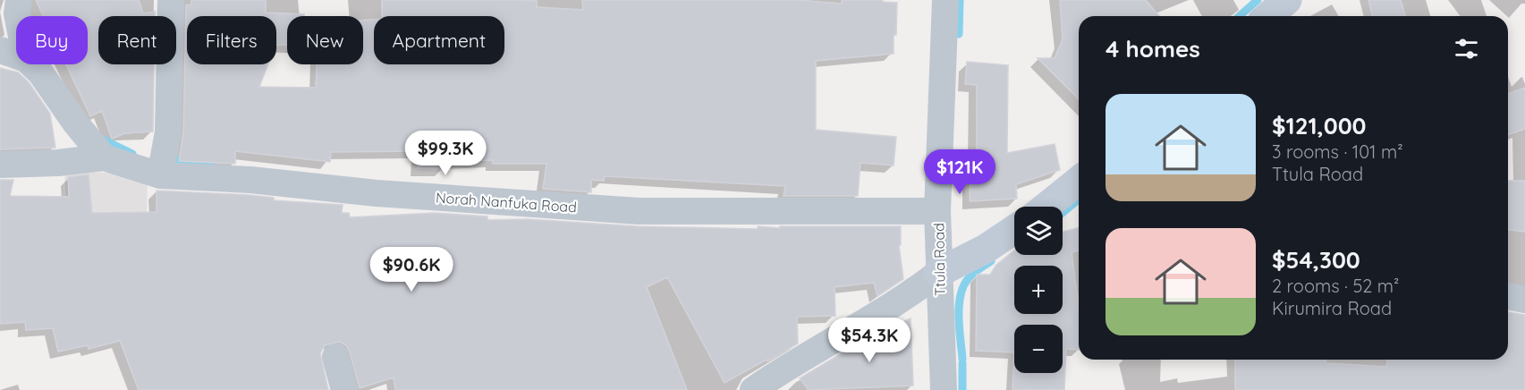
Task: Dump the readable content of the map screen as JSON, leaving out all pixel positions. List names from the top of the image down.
{
  "streets": {
    "street": ["Norah Nanfuka Road", "Ttula Road"]
  },
  "crossings": [
    ["Norah Nanfuka Road", "Ttula Road"]
  ],
  "page": {
    "chip": [
      "Buy",
      "Rent",
      "Filters",
      "New",
      "Apartment"
    ],
    "heading": "4 homes",
    "list": [
      {
        "name": "$121,000",
        "note": "3 rooms · 101 m² · Ttula Road"
      },
      {
        "name": "$54,300",
        "note": "2 rooms · 52 m² · Kirumira Road"
      }
    ],
    "price": [
      "$99.3K",
      "$121K",
      "$90.6K",
      "$54.3K"
    ],
    "map_buttons": ["+", "−"]
  }
}
